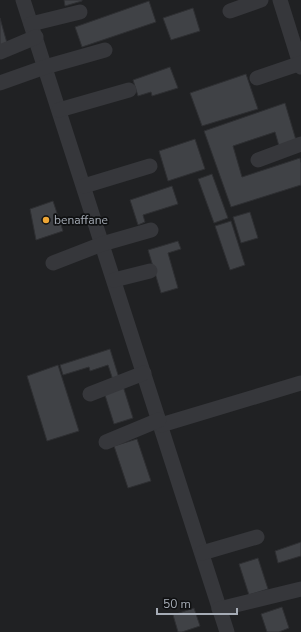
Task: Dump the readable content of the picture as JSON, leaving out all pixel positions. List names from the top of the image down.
{
  "places": ["benaffane"],
  "scale_bar": "50 m"
}
